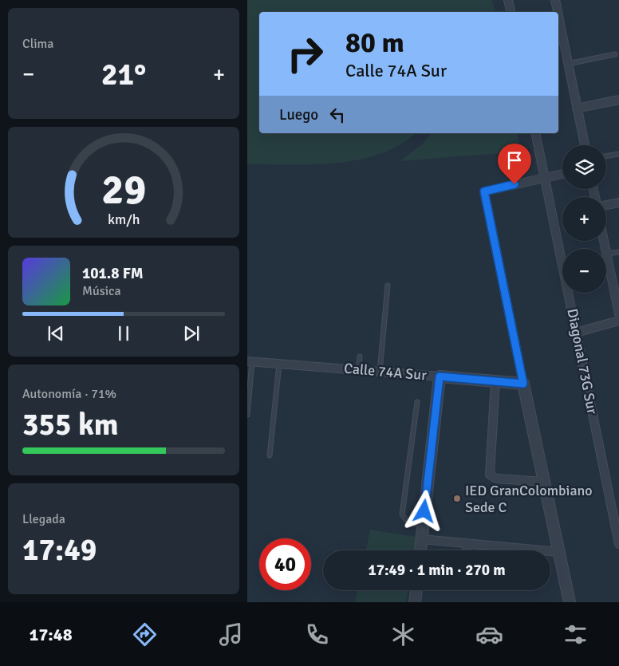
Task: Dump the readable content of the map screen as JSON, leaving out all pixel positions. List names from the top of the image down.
{
  "streets": {
    "street": ["Diagonal 73G Sur", "Calle 74A Sur"]
  },
  "places": ["IED GranColombiano Sede C"],
  "page": {
    "tile": [
      "Clima",
      ["Autonomía · 71%", "355 km"],
      ["Llegada", "17:49"]
    ],
    "turn": ["80 m", "Calle 74A Sur"],
    "heat": ["−", "21°", "+"],
    "then": "Luego",
    "map_buttons": ["+", "−"],
    "song": ["101.8 FM", "Música"],
    "limit": "40",
    "trip": "17:49 · 1 min · 270 m",
    "tabs": "17:48",
    "gauge": ["29", "km/h"]
  }
}
